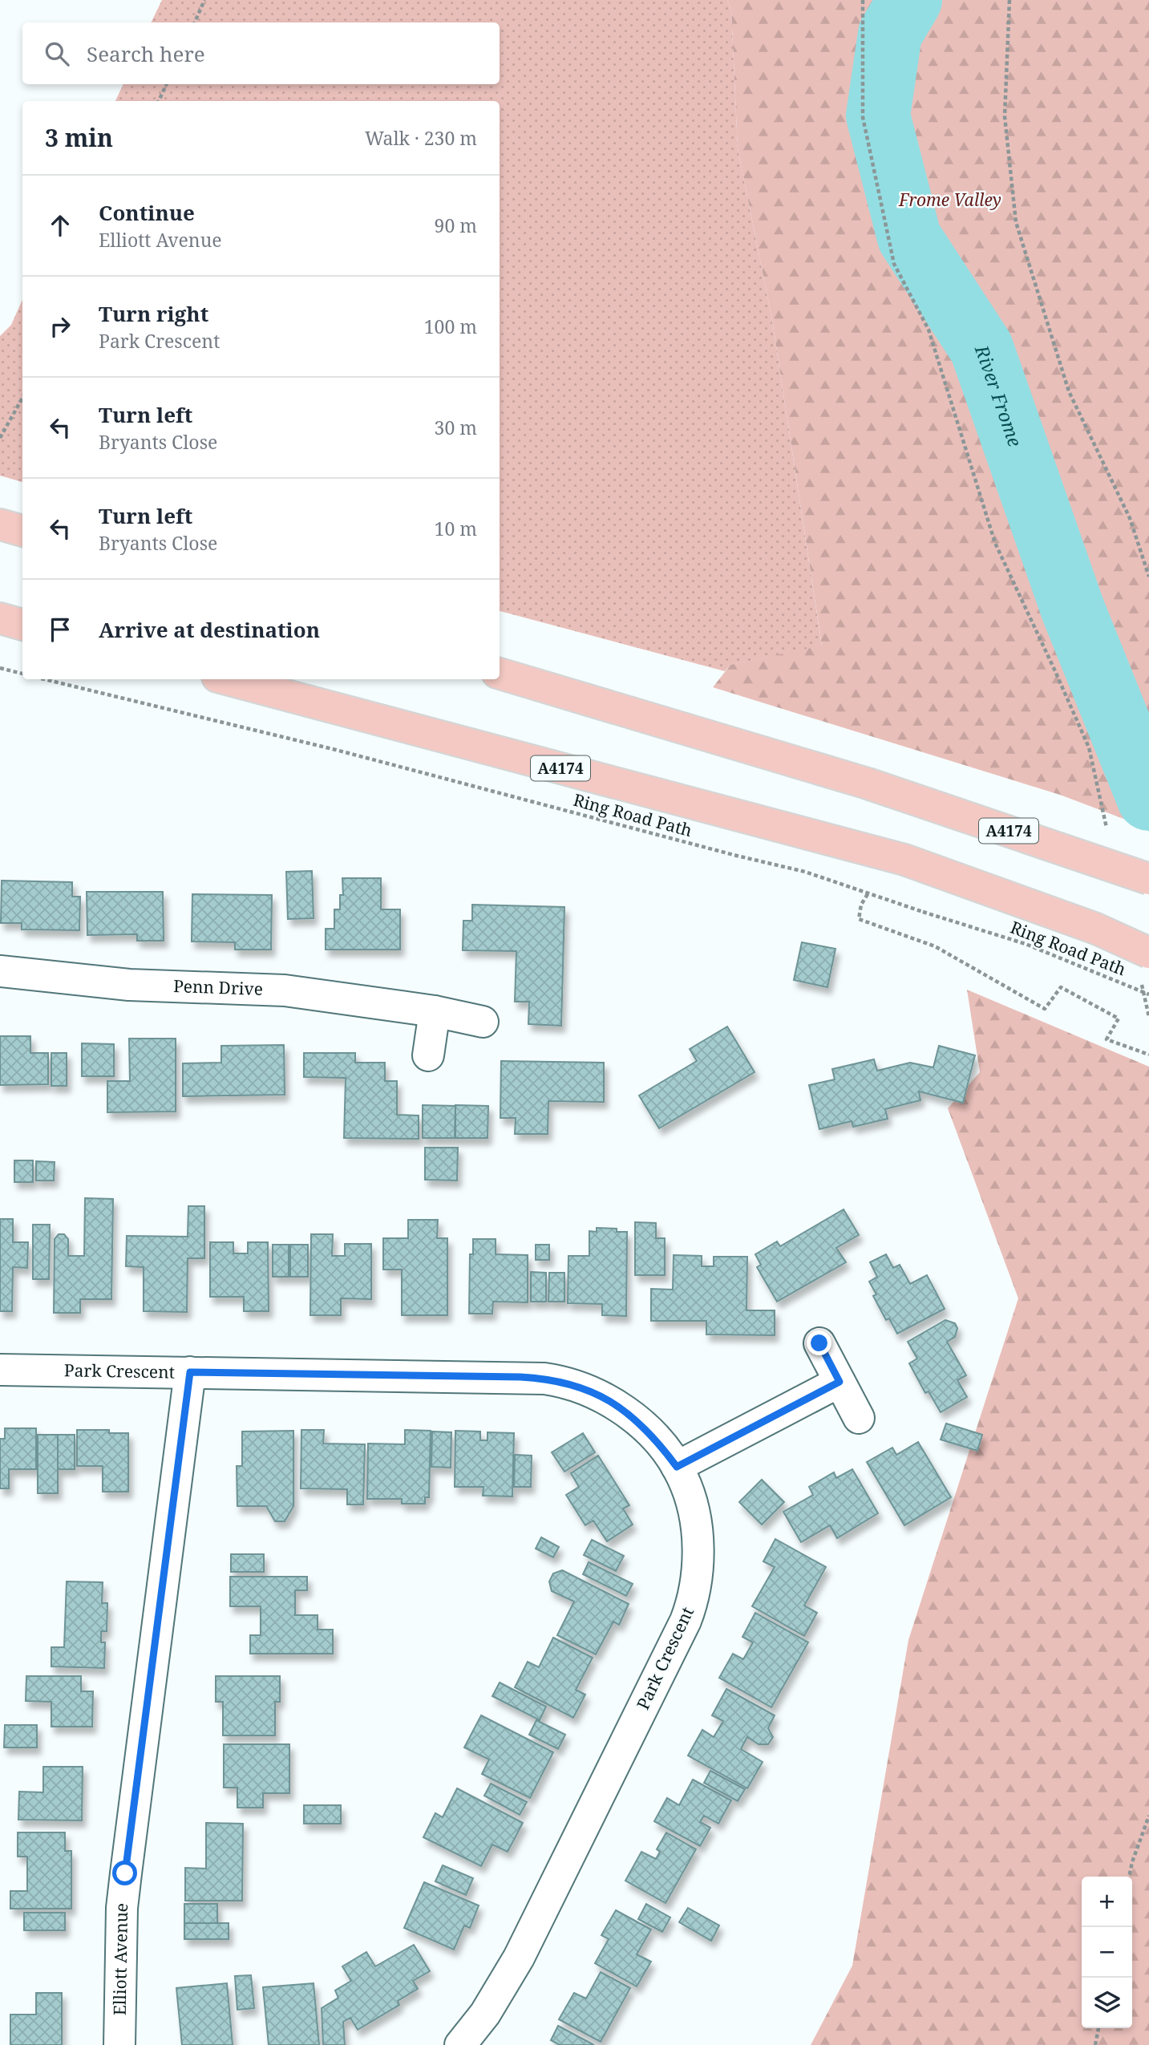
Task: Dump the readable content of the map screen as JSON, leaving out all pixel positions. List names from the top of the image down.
{
  "streets": {
    "highway": ["A4174"],
    "street": ["Penn Drive", "Park Crescent", "Elliott Avenue"],
    "path": ["Ring Road Path"]
  },
  "crossings": [
    ["Park Crescent", "Elliott Avenue"]
  ],
  "water": ["River Frome"],
  "parks": ["Frome Valley"],
  "page": {
    "search": "Search here",
    "heading": ["3 min", "Walk · 230 m"],
    "list": [
      ["Continue", "Elliott Avenue", "90 m"],
      ["Turn right", "Park Crescent", "100 m"],
      ["Turn left", "Bryants Close", "30 m"],
      ["Turn left", "Bryants Close", "10 m"],
      "Arrive at destination"
    ],
    "map_buttons": ["+", "−"]
  }
}
